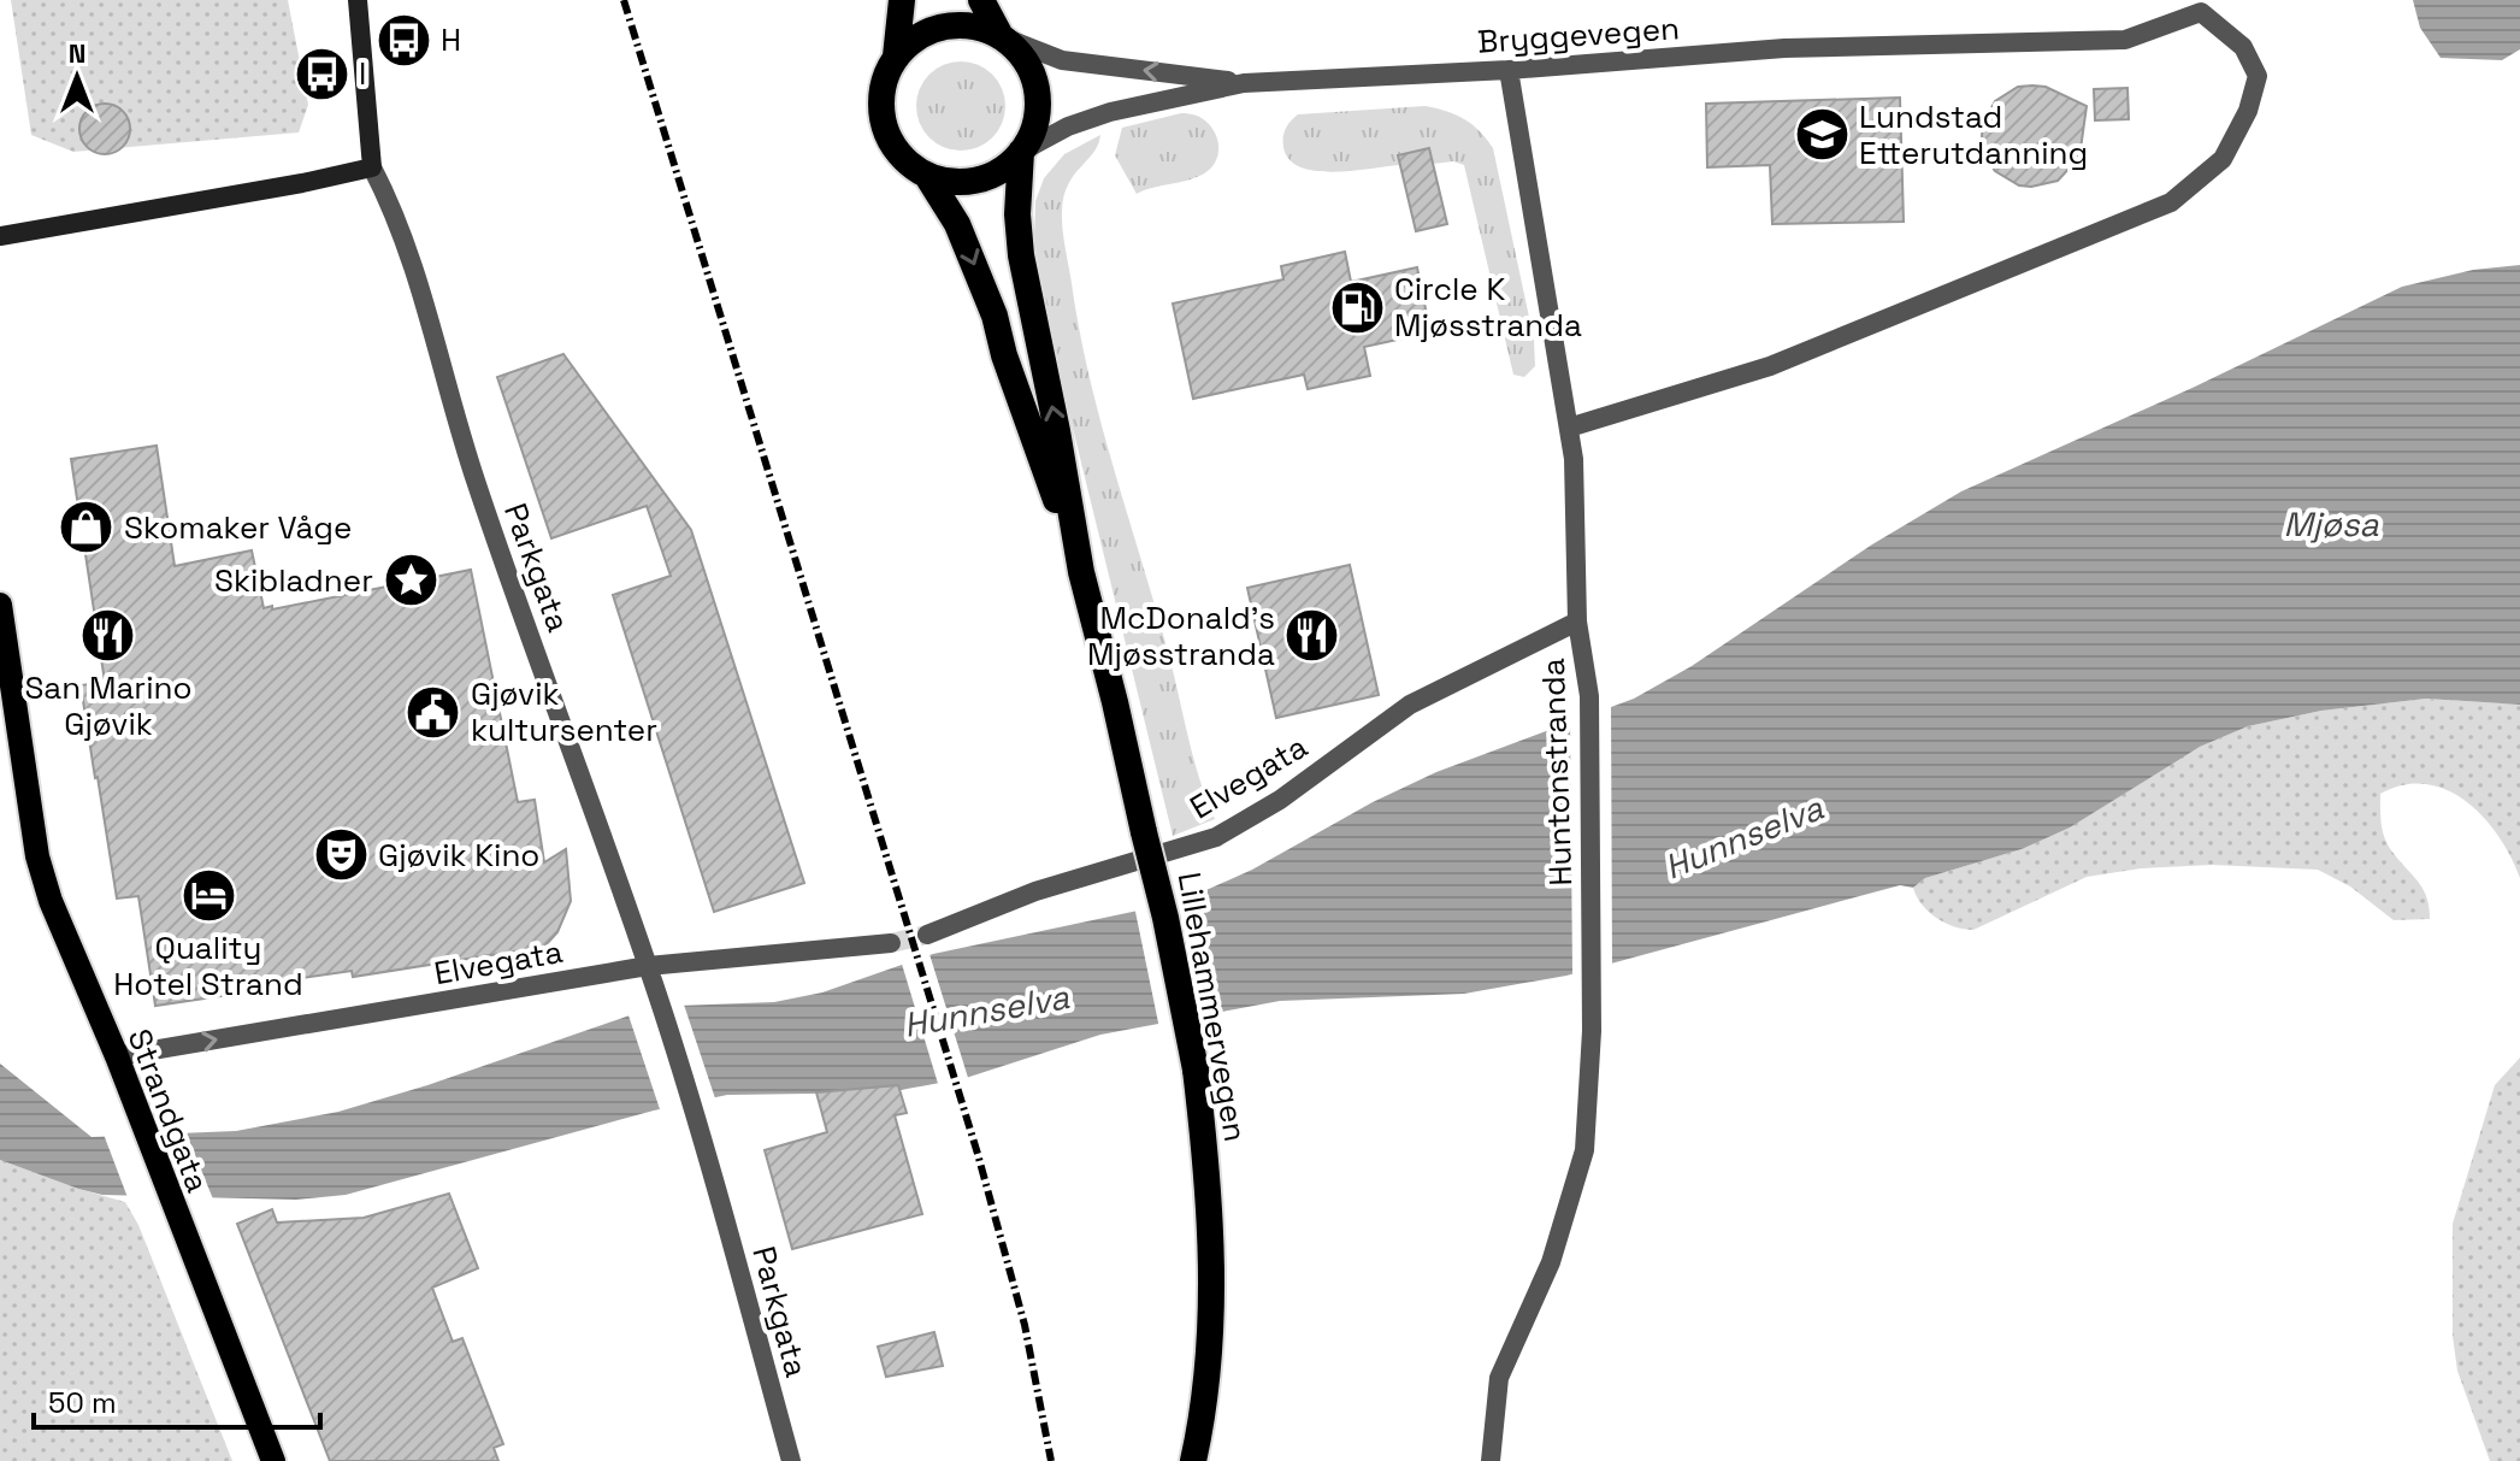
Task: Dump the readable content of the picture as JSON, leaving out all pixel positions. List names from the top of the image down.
{
  "streets": {
    "highway": ["Lillehammervegen"],
    "main road": ["Strandgata"],
    "street": [
      "Bryggevegen",
      "Parkgata",
      "Huntonstranda",
      "Elvegata"
    ]
  },
  "crossings": [
    ["Bryggevegen", "Huntonstranda"],
    ["Bryggevegen", "Lillehammervegen"],
    ["Parkgata", "Elvegata"],
    ["Huntonstranda", "Elvegata"],
    ["Elvegata", "Strandgata"]
  ],
  "one_way": ["Elvegata"],
  "water": ["Mjøsa", "Hunnselva"],
  "places": {
    "bus stop": ["H", "I"],
    "school or university": ["Lundstad Etterutdanning"],
    "fuel station": ["Circle K Mjøsstranda"],
    "shop": ["Skomaker Våge"],
    "place": ["Skibladner"],
    "restaurant": ["San Marino Gjøvik", "McDonald's Mjøsstranda"],
    "public building": ["Gjøvik kultursenter"],
    "theatre": ["Gjøvik Kino"],
    "hotel": ["Quality Hotel Strand"]
  },
  "scale_bar": "50 m",
  "north": "top"
}
